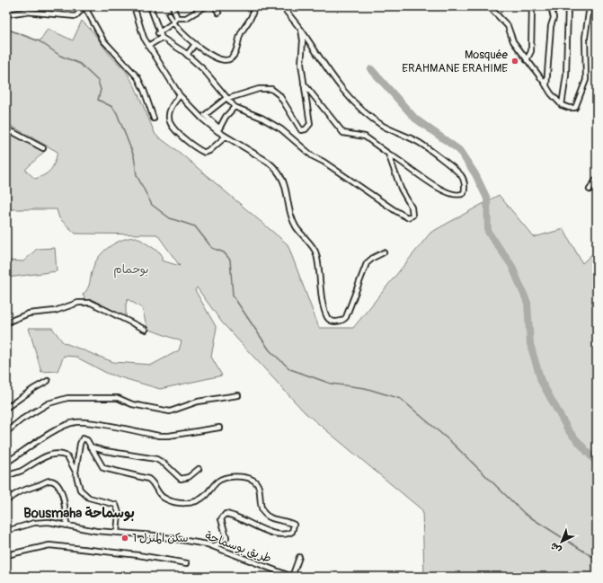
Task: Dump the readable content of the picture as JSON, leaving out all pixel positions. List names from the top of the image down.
{
  "streets": {
    "street": ["طريق بوسماحة"]
  },
  "districts": ["Bousmaha بوسماحة"],
  "parks": ["بوحمام"],
  "places": ["Mosquée ERAHMANE ERAHIME", "سكن المنزل 1"],
  "north": "bottom left"
}
